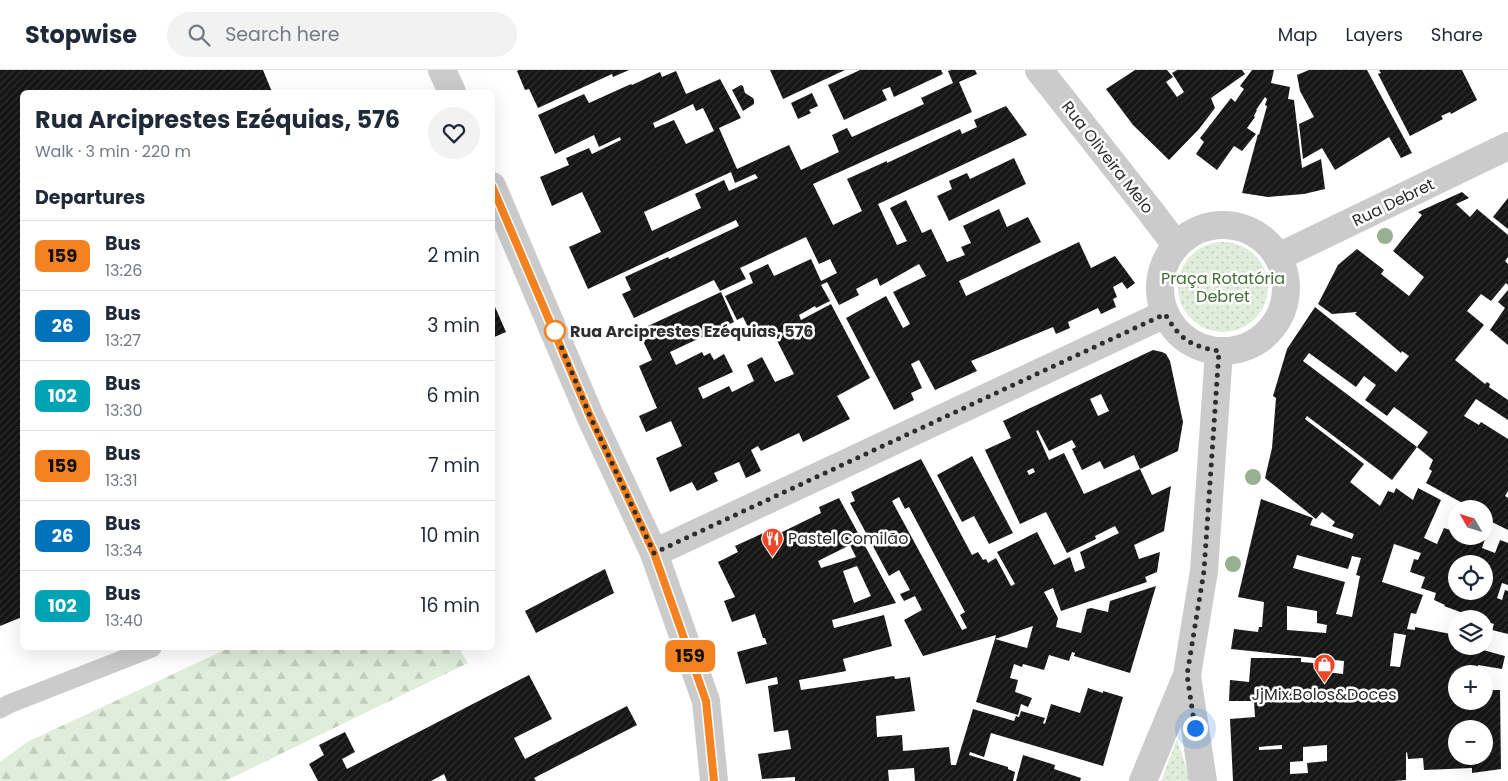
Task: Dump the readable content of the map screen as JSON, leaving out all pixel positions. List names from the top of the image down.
{
  "streets": {
    "street": ["Rua Oliveira Melo", "Rua Debret"]
  },
  "crossings": [
    ["Rua Oliveira Melo", "Rua Debret"]
  ],
  "parks": ["Praça Rotatória Debret"],
  "places": {
    "other": ["Rua Arciprestes Ezéquias, 576"],
    "restaurant": ["Pastel Comilão"],
    "shop": ["JjMix.Bolos&Doces"]
  },
  "lines": ["bus line 159"],
  "north": "top left",
  "page": {
    "header": "Stopwise",
    "search": "Search here",
    "nav": ["Map", "Layers", "Share"],
    "on_map": "159",
    "heading": [
      ["Rua Arciprestes Ezéquias, 576", "Walk · 3 min · 220 m"],
      "Departures"
    ],
    "list": [
      {
        "mark": "159",
        "name": "Bus",
        "note": "13:26",
        "value": "2 min"
      },
      {
        "mark": "26",
        "name": "Bus",
        "note": "13:27",
        "value": "3 min"
      },
      {
        "mark": "102",
        "name": "Bus",
        "note": "13:30",
        "value": "6 min"
      },
      {
        "mark": "159",
        "name": "Bus",
        "note": "13:31",
        "value": "7 min"
      },
      {
        "mark": "26",
        "name": "Bus",
        "note": "13:34",
        "value": "10 min"
      },
      {
        "mark": "102",
        "name": "Bus",
        "note": "13:40",
        "value": "16 min"
      }
    ],
    "map_buttons": ["+", "−"]
  }
}
